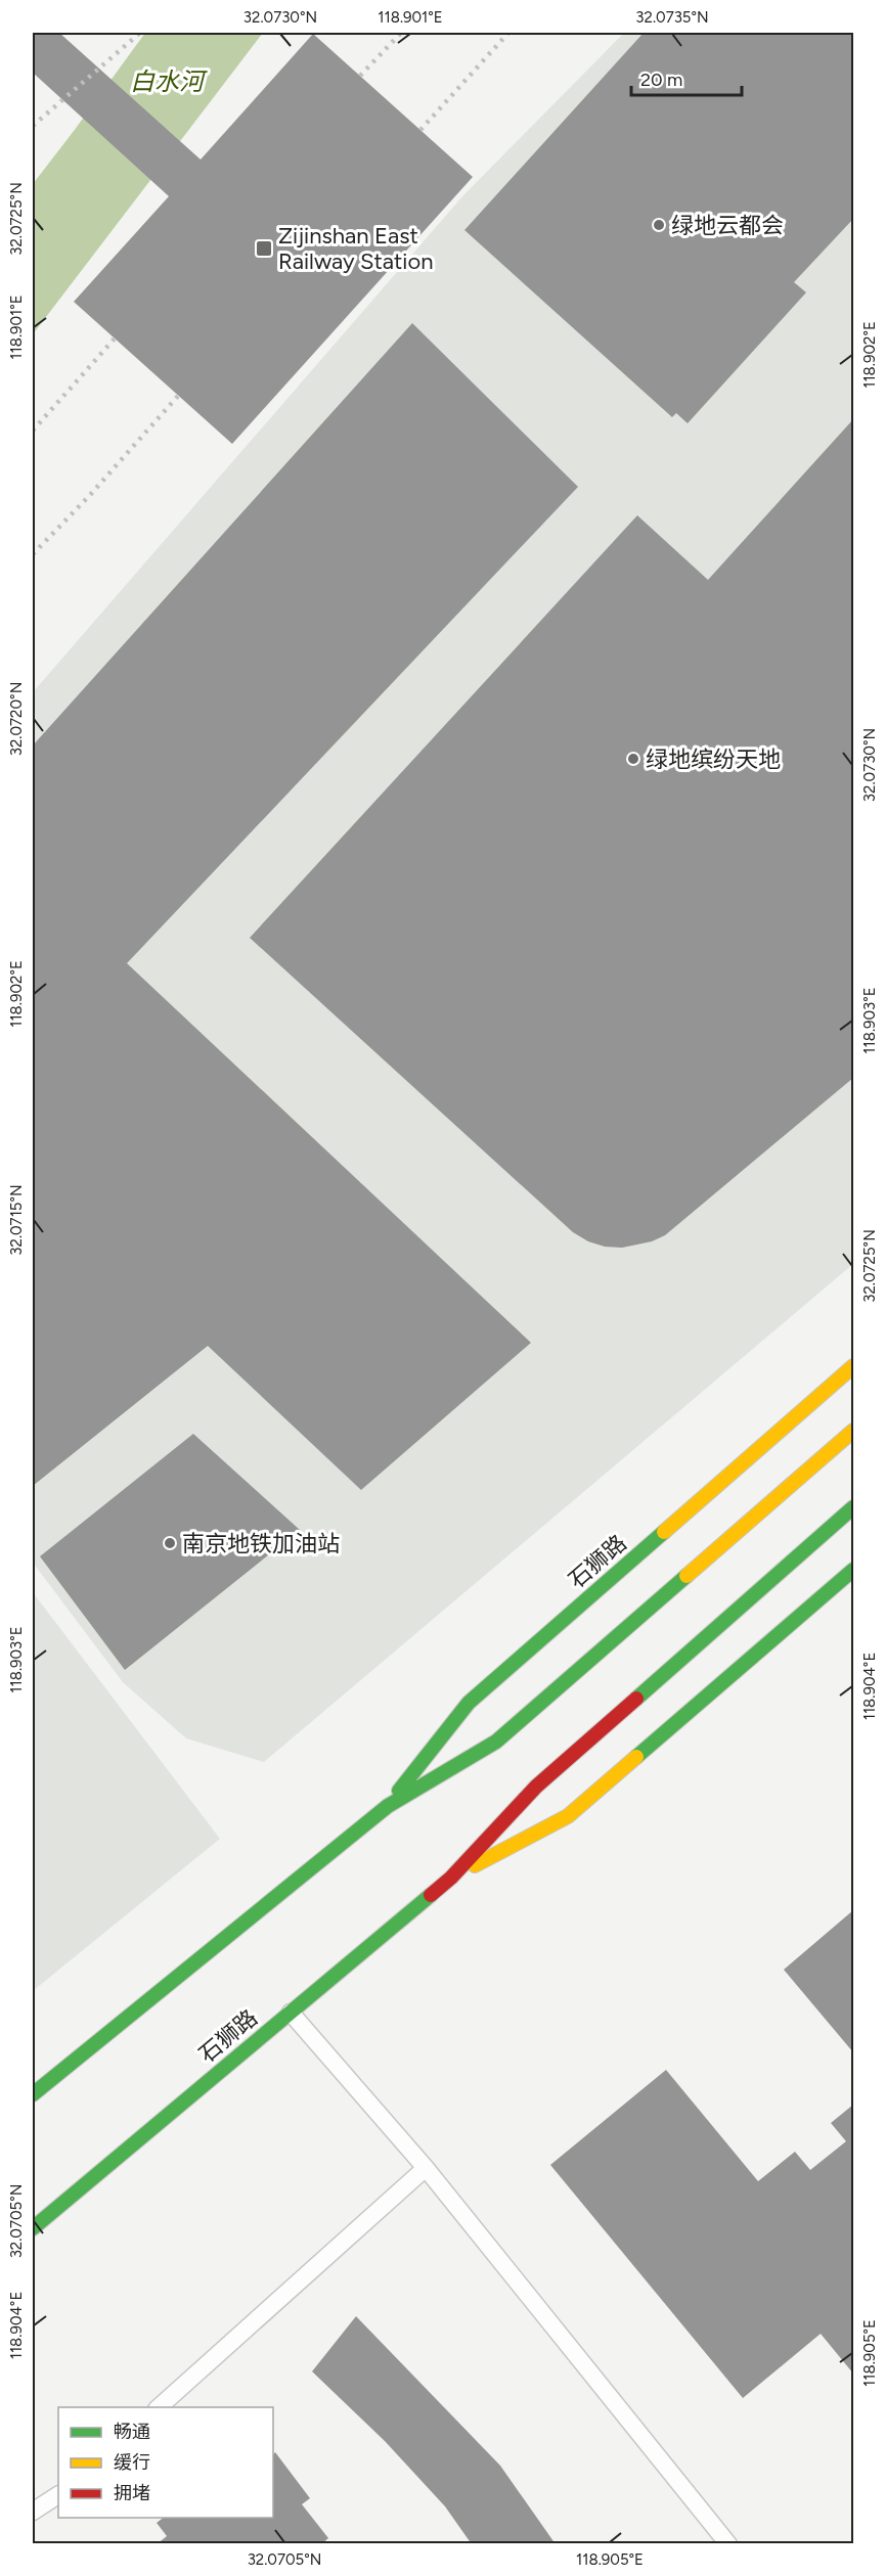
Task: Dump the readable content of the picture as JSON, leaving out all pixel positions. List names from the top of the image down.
{
  "streets": {
    "main road": ["石狮路"]
  },
  "water": ["白水河"],
  "places": {
    "other": ["绿地云都会", "绿地缤纷天地", "南京地铁加油站"],
    "transit": ["Zijinshan East Railway Station"]
  },
  "legend": ["畅通", "缓行", "拥堵"],
  "scale_bar": "20 m",
  "coordinates": [
    "32.0730°N",
    "118.901°E",
    "32.0735°N",
    "32.0725°N",
    "118.902°E",
    "32.0720°N",
    "118.903°E",
    "32.0715°N",
    "118.904°E",
    "32.0705°N",
    "118.905°E"
  ]
}
